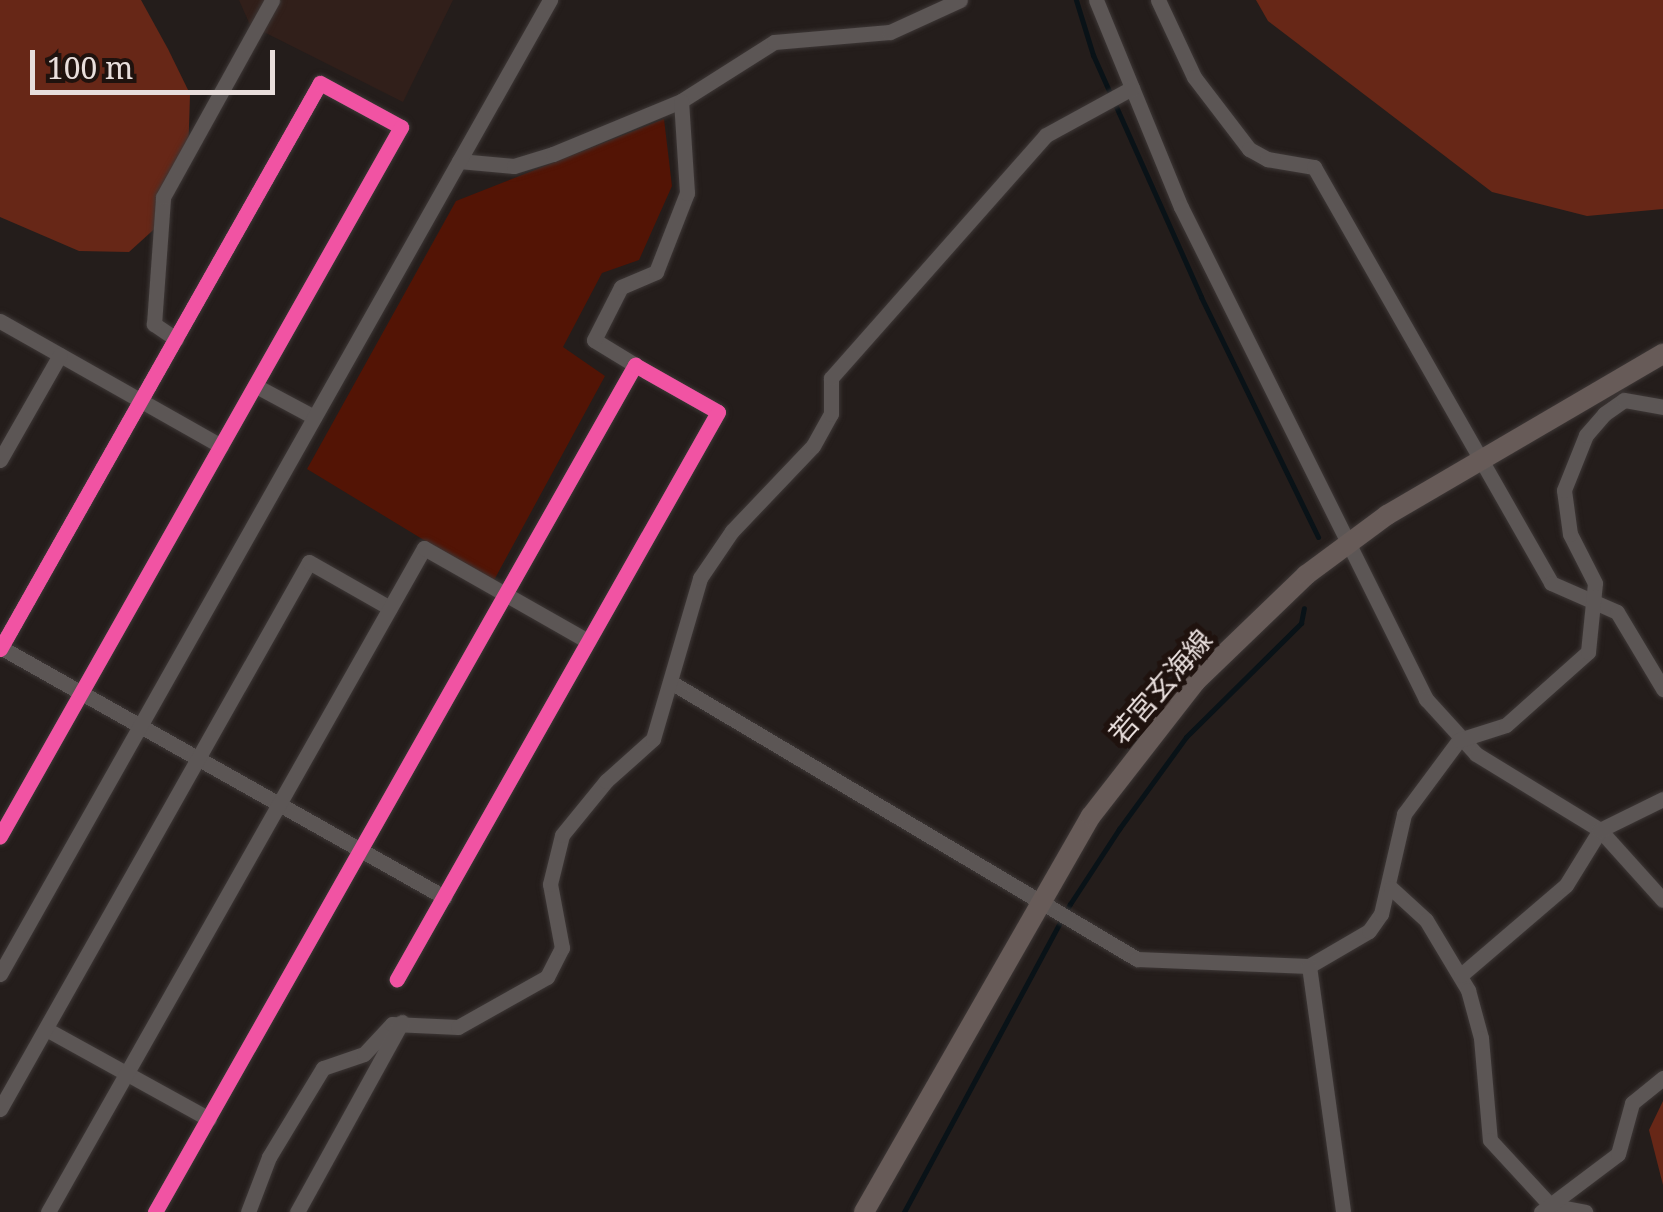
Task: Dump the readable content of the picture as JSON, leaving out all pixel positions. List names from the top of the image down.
{
  "streets": {
    "main road": ["若宮玄海線"]
  },
  "scale_bar": "100 m"
}
